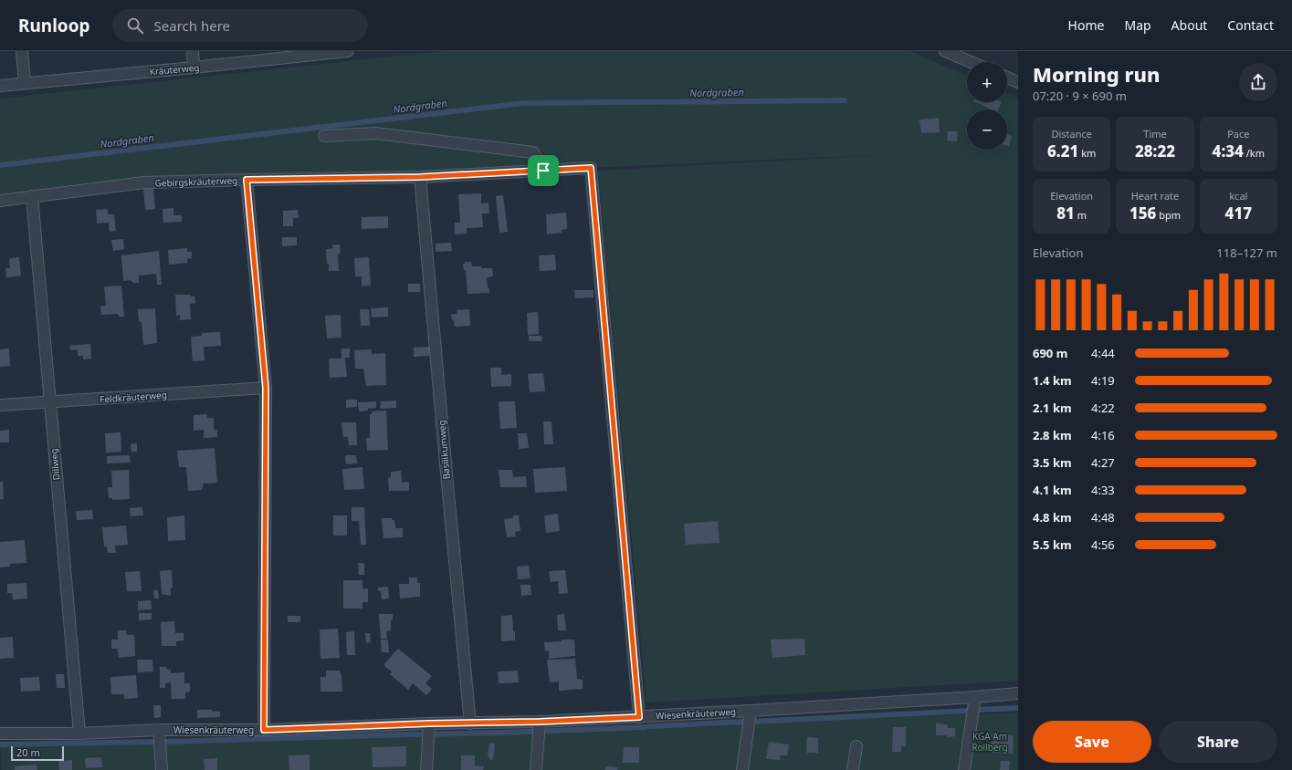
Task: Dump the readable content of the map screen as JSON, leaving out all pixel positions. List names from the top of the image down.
{
  "streets": {
    "lane": [
      "Kräuterweg",
      "Gebirgskräuterweg",
      "Feldkräuterweg",
      "Basilikumweg",
      "Dillweg",
      "Wiesenkräuterweg"
    ]
  },
  "crossings": [
    ["Gebirgskräuterweg", "Basilikumweg"],
    ["Gebirgskräuterweg", "Dillweg"],
    ["Gebirgskräuterweg", "Wiesenkräuterweg"],
    ["Feldkräuterweg", "Dillweg"],
    ["Basilikumweg", "Wiesenkräuterweg"],
    ["Dillweg", "Wiesenkräuterweg"]
  ],
  "water": ["Nordgraben"],
  "parks": ["KGA Am Rollberg"],
  "scale_bar": "20 m",
  "page": {
    "header": "Runloop",
    "search": "Search here",
    "nav": [
      "Home",
      "Map",
      "About",
      "Contact"
    ],
    "heading": ["Morning run", "07:20 · 9 × 690 m"],
    "map_buttons": ["+", "−"],
    "stats": [
      ["Distance", "6.21 km"],
      ["Time", "28:22"],
      ["Pace", "4:34 /km"],
      ["Elevation", "81 m"],
      ["Heart rate", "156 bpm"],
      ["kcal", "417"]
    ],
    "chart": ["Elevation", "118–127 m"],
    "list": [
      {
        "name": "690 m",
        "note": "4:44"
      },
      {
        "name": "1.4 km",
        "note": "4:19"
      },
      {
        "name": "2.1 km",
        "note": "4:22"
      },
      {
        "name": "2.8 km",
        "note": "4:16"
      },
      {
        "name": "3.5 km",
        "note": "4:27"
      },
      {
        "name": "4.1 km",
        "note": "4:33"
      },
      {
        "name": "4.8 km",
        "note": "4:48"
      },
      {
        "name": "5.5 km",
        "note": "4:56"
      }
    ],
    "buttons": ["Save", "Share"],
    "scale": "20 m"
  }
}
